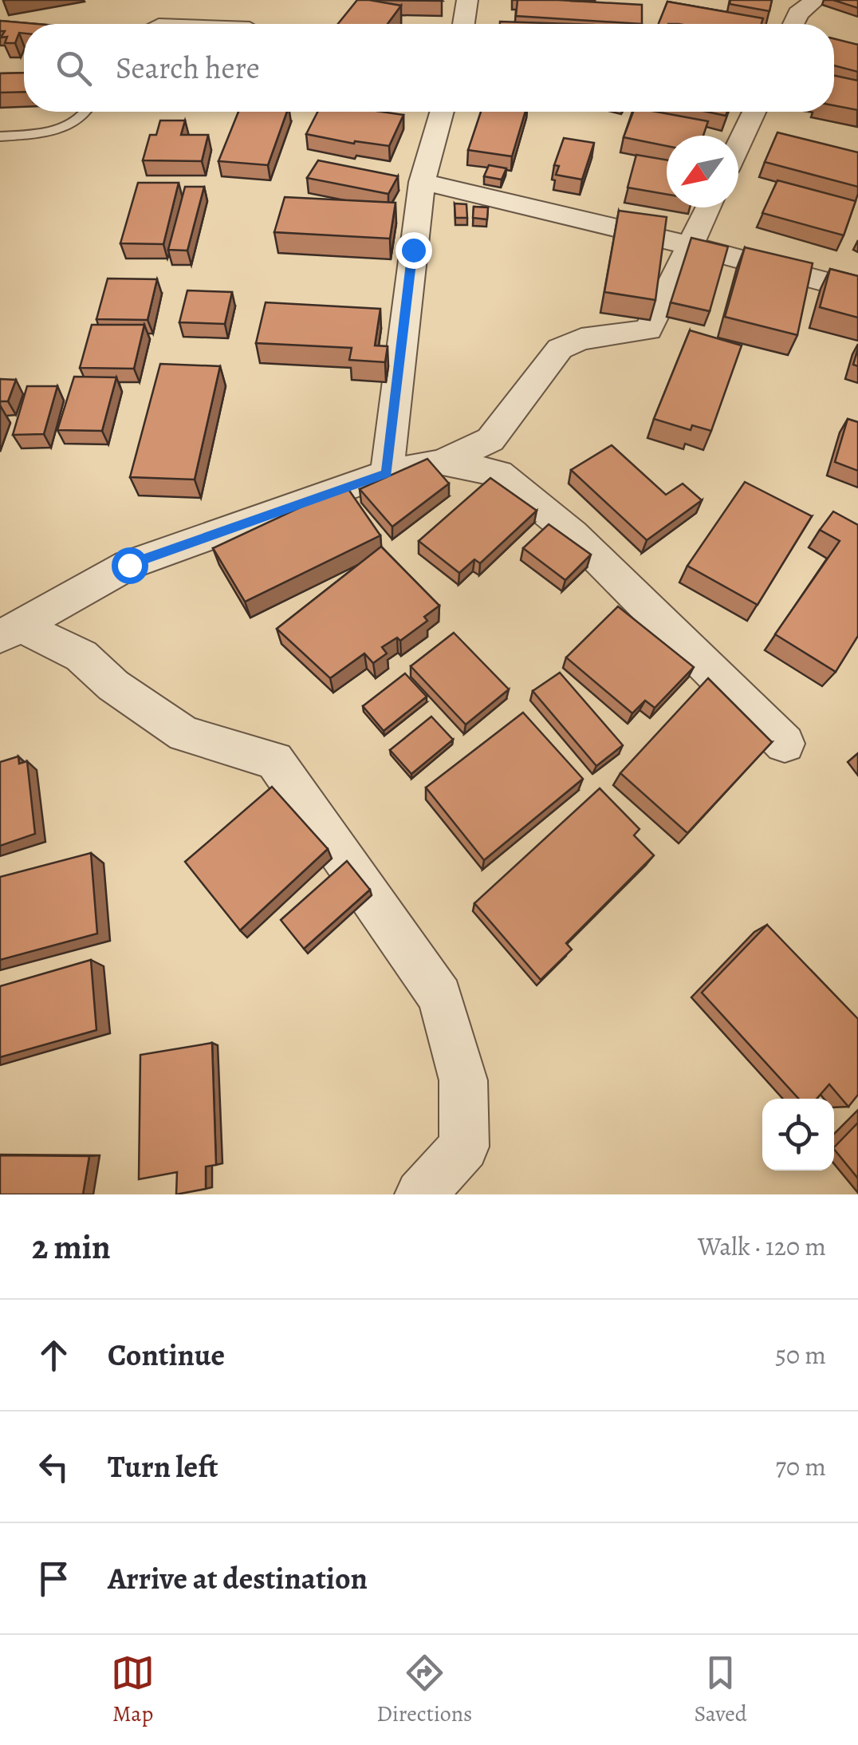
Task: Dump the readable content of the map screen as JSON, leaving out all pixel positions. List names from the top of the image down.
{
  "north": "bottom left",
  "page": {
    "search": "Search here",
    "heading": ["2 min", "Walk · 120 m"],
    "list": [
      ["Continue", "50 m"],
      ["Turn left", "70 m"],
      "Arrive at destination"
    ],
    "nav": ["Map", "Directions", "Saved"]
  }
}
